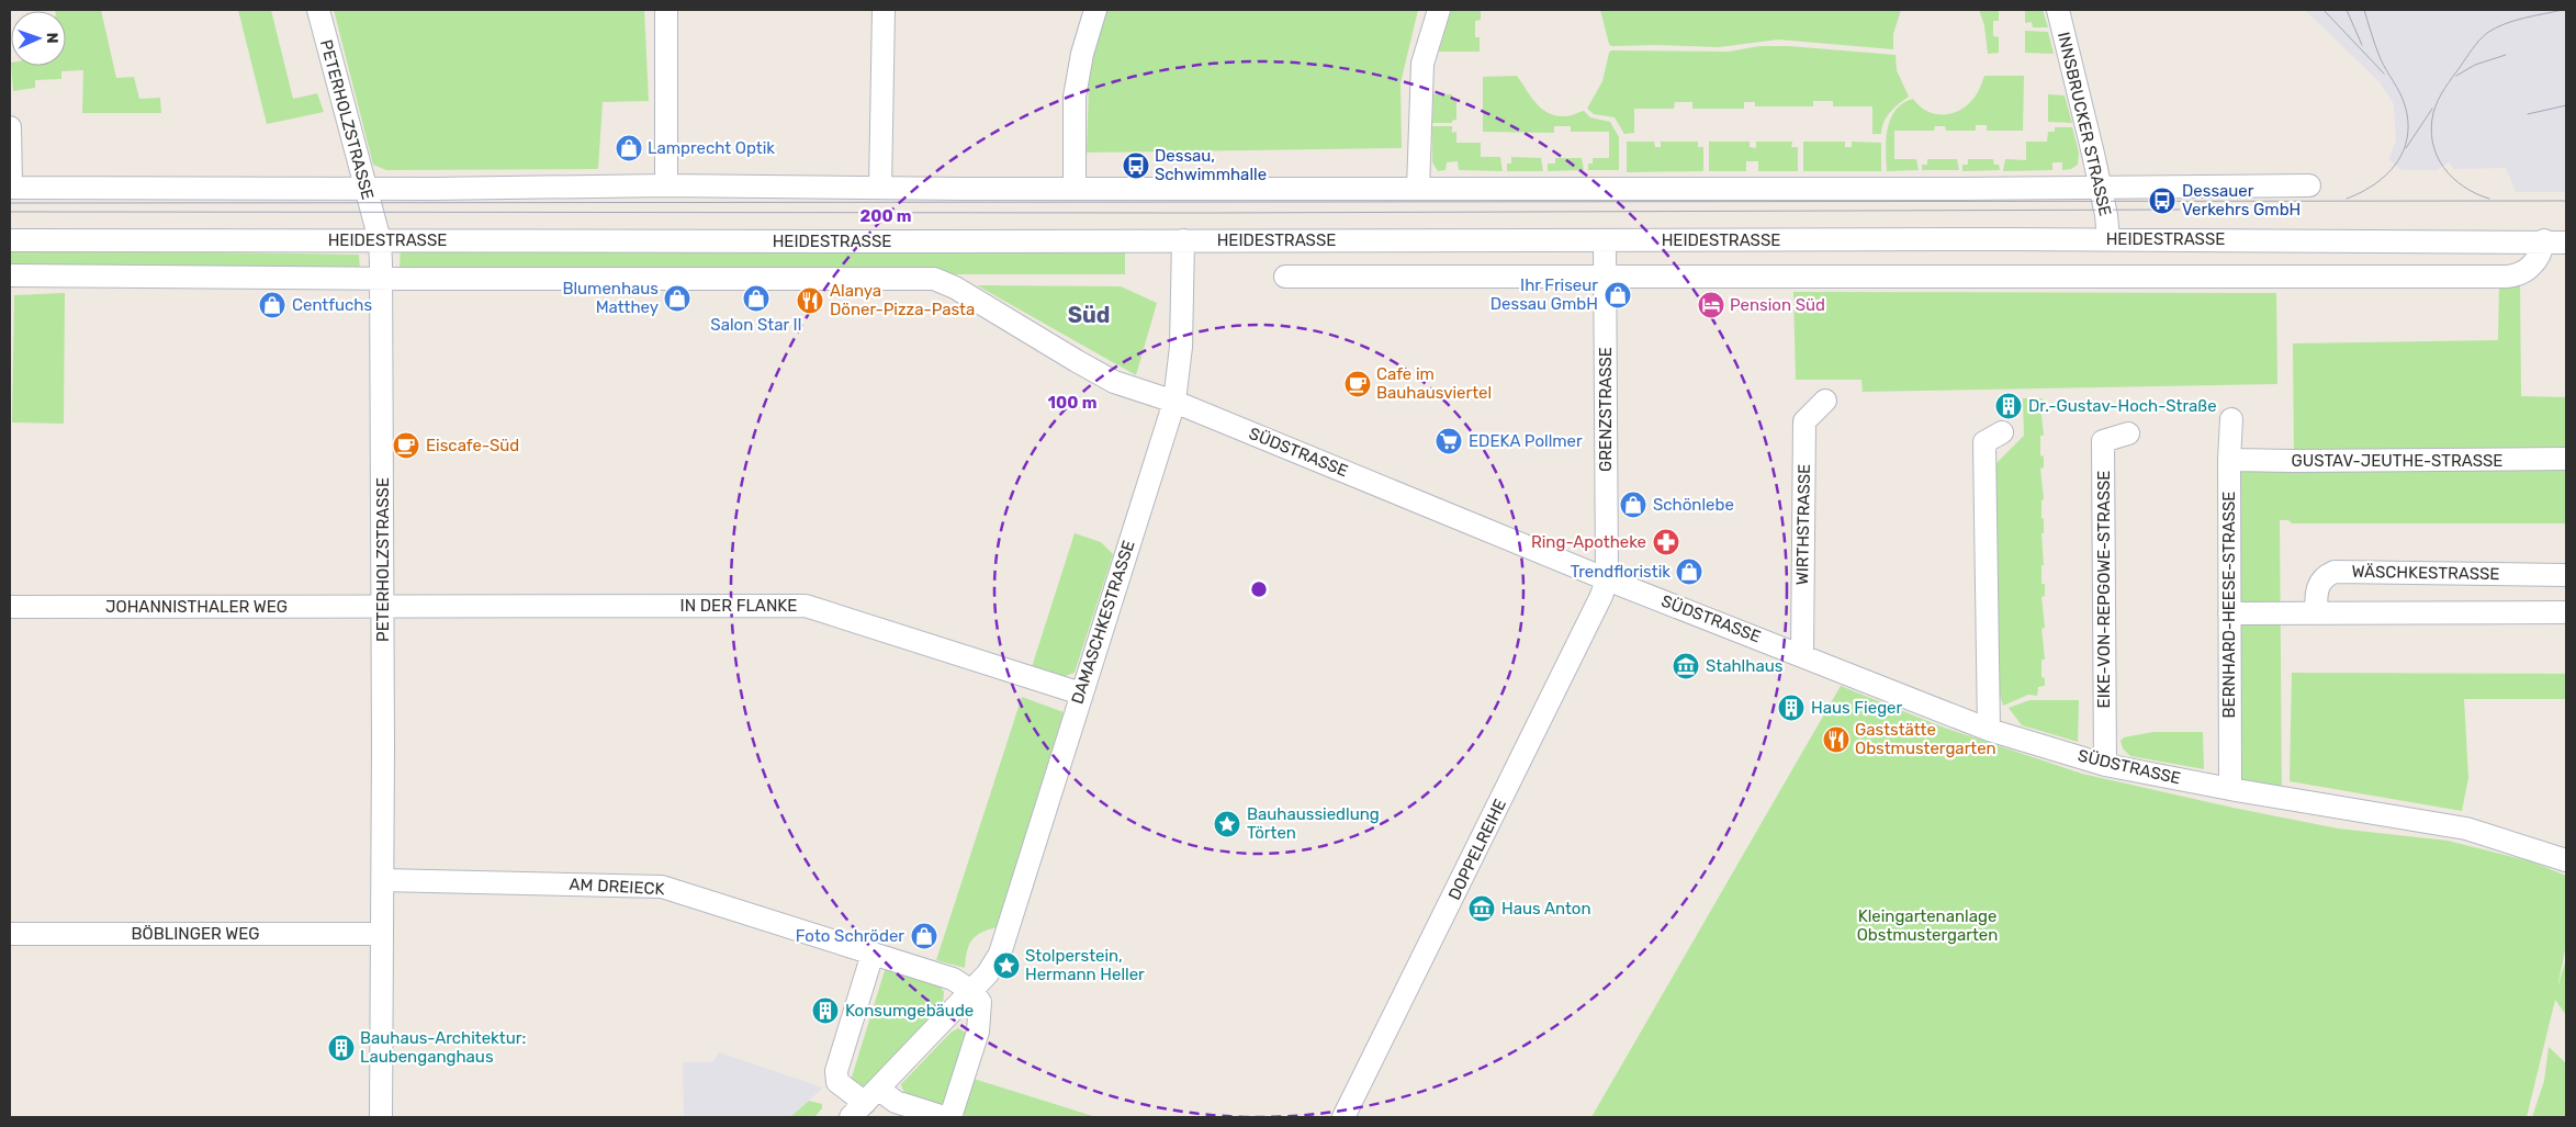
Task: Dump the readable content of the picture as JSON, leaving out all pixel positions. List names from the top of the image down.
{
  "streets": {
    "street": [
      "PETERHOLZSTRASSE",
      "INNSBRUCKER STRASSE",
      "HEIDESTRASSE",
      "GRENZSTRASSE",
      "SÜDSTRASSE",
      "GUSTAV-JEUTHE-STRASSE",
      "WIRTHSTRASSE",
      "WÄSCHKESTRASSE",
      "EIKE-VON-REPGOWE-STRASSE",
      "BERNHARD-HEESE-STRASSE",
      "IN DER FLANKE",
      "JOHANNISTHALER WEG",
      "DAMASCHKESTRASSE",
      "DOPPELREIHE",
      "AM DREIECK",
      "BÖBLINGER WEG"
    ]
  },
  "crossings": [
    ["PETERHOLZSTRASSE", "HEIDESTRASSE"],
    ["PETERHOLZSTRASSE", "SÜDSTRASSE"],
    ["PETERHOLZSTRASSE", "IN DER FLANKE"],
    ["PETERHOLZSTRASSE", "JOHANNISTHALER WEG"],
    ["PETERHOLZSTRASSE", "AM DREIECK"],
    ["PETERHOLZSTRASSE", "BÖBLINGER WEG"],
    ["INNSBRUCKER STRASSE", "HEIDESTRASSE"],
    ["HEIDESTRASSE", "GRENZSTRASSE"],
    ["HEIDESTRASSE", "DAMASCHKESTRASSE"],
    ["GRENZSTRASSE", "SÜDSTRASSE"],
    ["GRENZSTRASSE", "DOPPELREIHE"],
    ["SÜDSTRASSE", "WIRTHSTRASSE"],
    ["SÜDSTRASSE", "EIKE-VON-REPGOWE-STRASSE"],
    ["SÜDSTRASSE", "BERNHARD-HEESE-STRASSE"],
    ["SÜDSTRASSE", "DAMASCHKESTRASSE"],
    ["SÜDSTRASSE", "DOPPELREIHE"],
    ["GUSTAV-JEUTHE-STRASSE", "BERNHARD-HEESE-STRASSE"],
    ["IN DER FLANKE", "JOHANNISTHALER WEG"],
    ["IN DER FLANKE", "DAMASCHKESTRASSE"],
    ["DAMASCHKESTRASSE", "AM DREIECK"]
  ],
  "districts": ["Süd"],
  "parks": ["Kleingartenanlage Obstmustergarten"],
  "places": {
    "shop": [
      "Lamprecht Optik",
      "Ihr Friseur Dessau GmbH",
      "Blumenhaus Matthey",
      "Salon Star II",
      "Centfuchs",
      "Schönlebe",
      "Trendfloristik",
      "Foto Schröder"
    ],
    "bus stop": ["Dessau, Schwimmhalle", "Dessauer Verkehrs GmbH"],
    "restaurant": ["Alanya Döner-Pizza-Pasta", "Gaststätte Obstmustergarten"],
    "hotel": ["Pension Süd"],
    "cafe": ["Cafe im Bauhausviertel", "Eiscafe-Süd"],
    "building": [
      "Dr.-Gustav-Hoch-Straße",
      "Haus Fieger",
      "Konsumgebäude",
      "Bauhaus-Architektur: Laubenganghaus"
    ],
    "supermarket": ["EDEKA Pollmer"],
    "pharmacy": ["Ring-Apotheke"],
    "museum": ["Stahlhaus", "Haus Anton"],
    "place": ["Bauhaussiedlung Törten", "Stolperstein, Hermann Heller"]
  },
  "north": "right",
  "rings": ["200 m", "100 m"]
}
